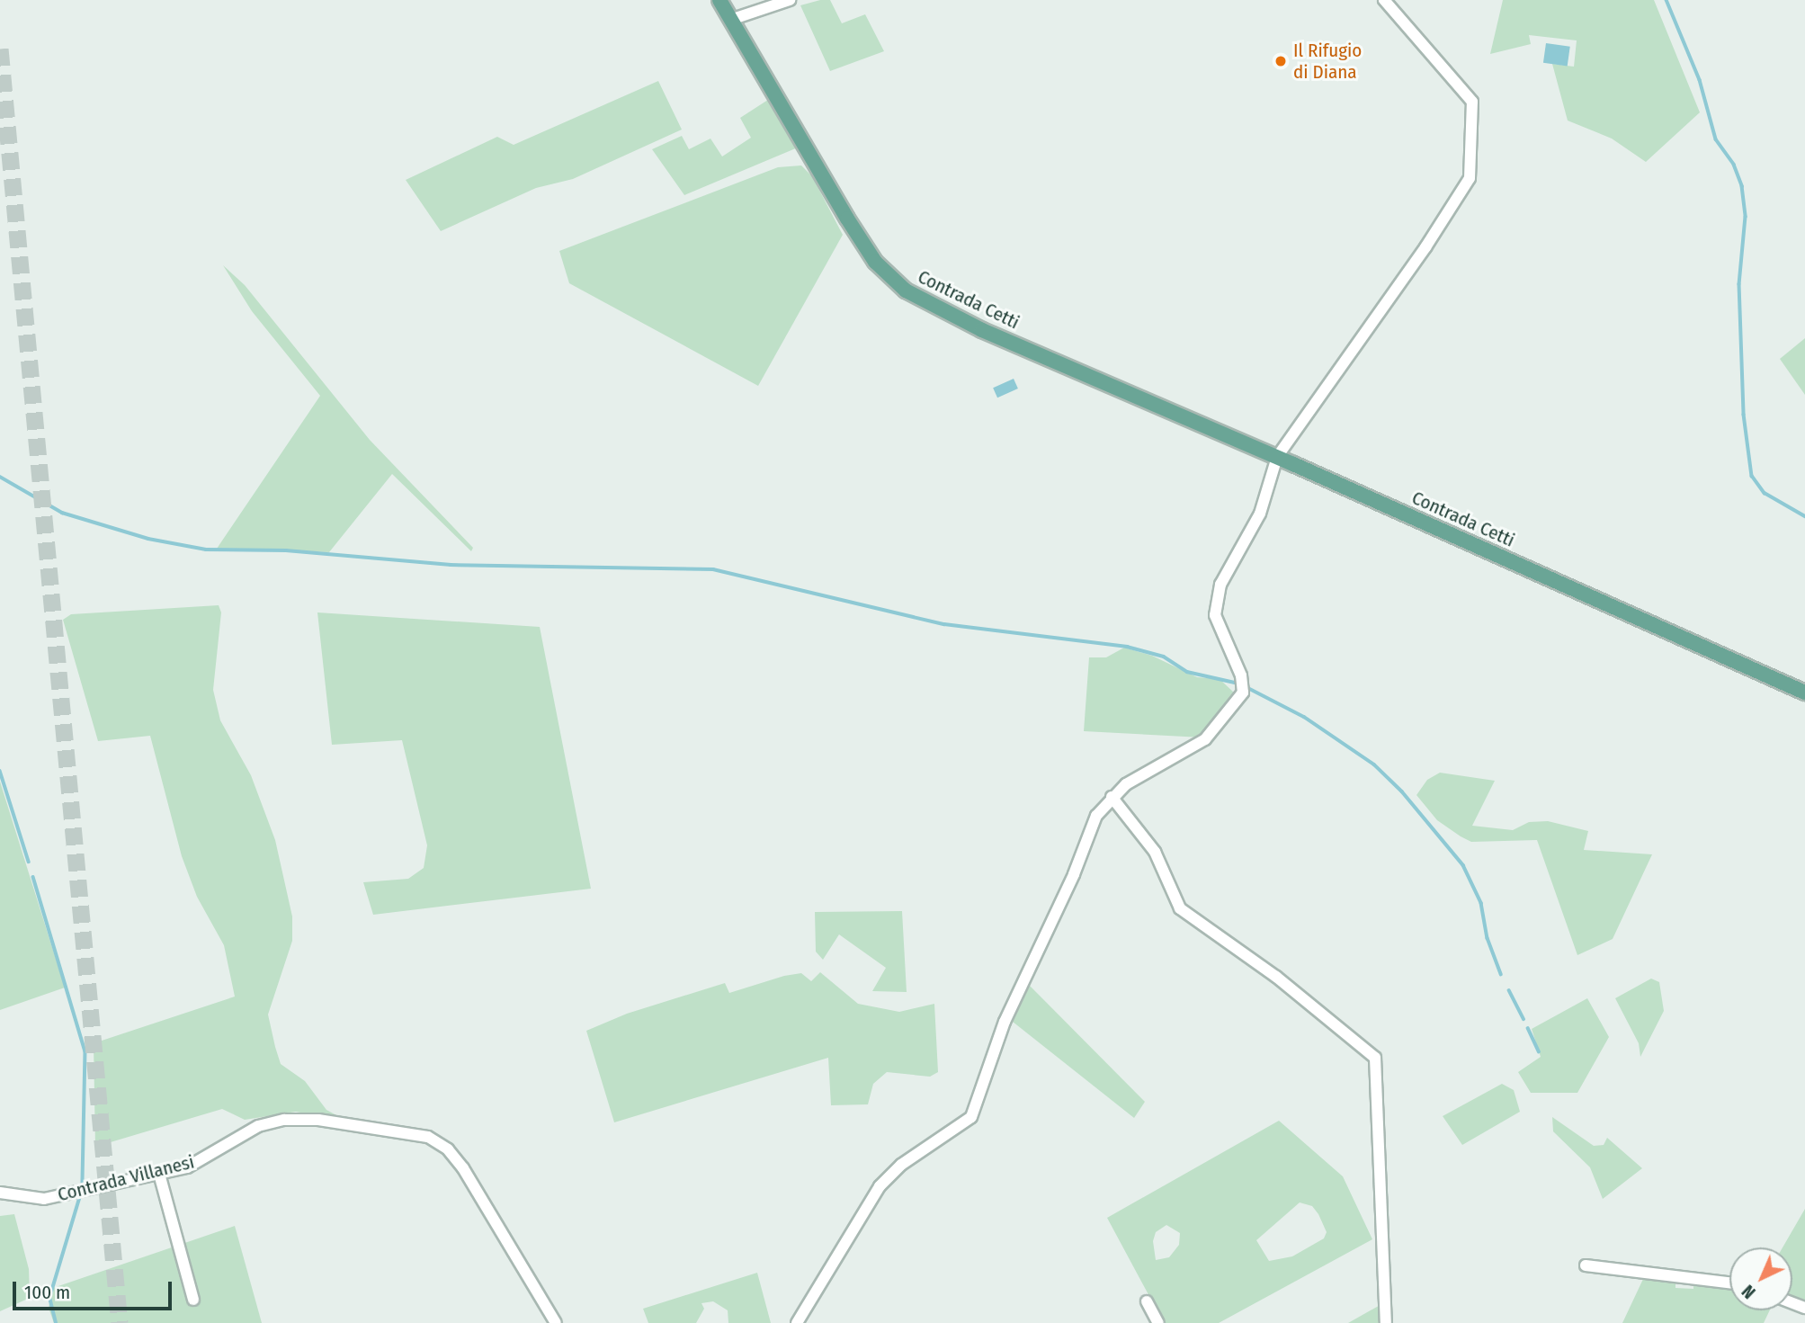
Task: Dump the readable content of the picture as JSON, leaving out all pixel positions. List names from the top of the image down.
{
  "streets": {
    "main road": ["Contrada Cetti"],
    "street": ["Contrada Villanesi"]
  },
  "places": ["Il Rifugio di Diana"],
  "scale_bar": "100 m",
  "north": "bottom left"
}
